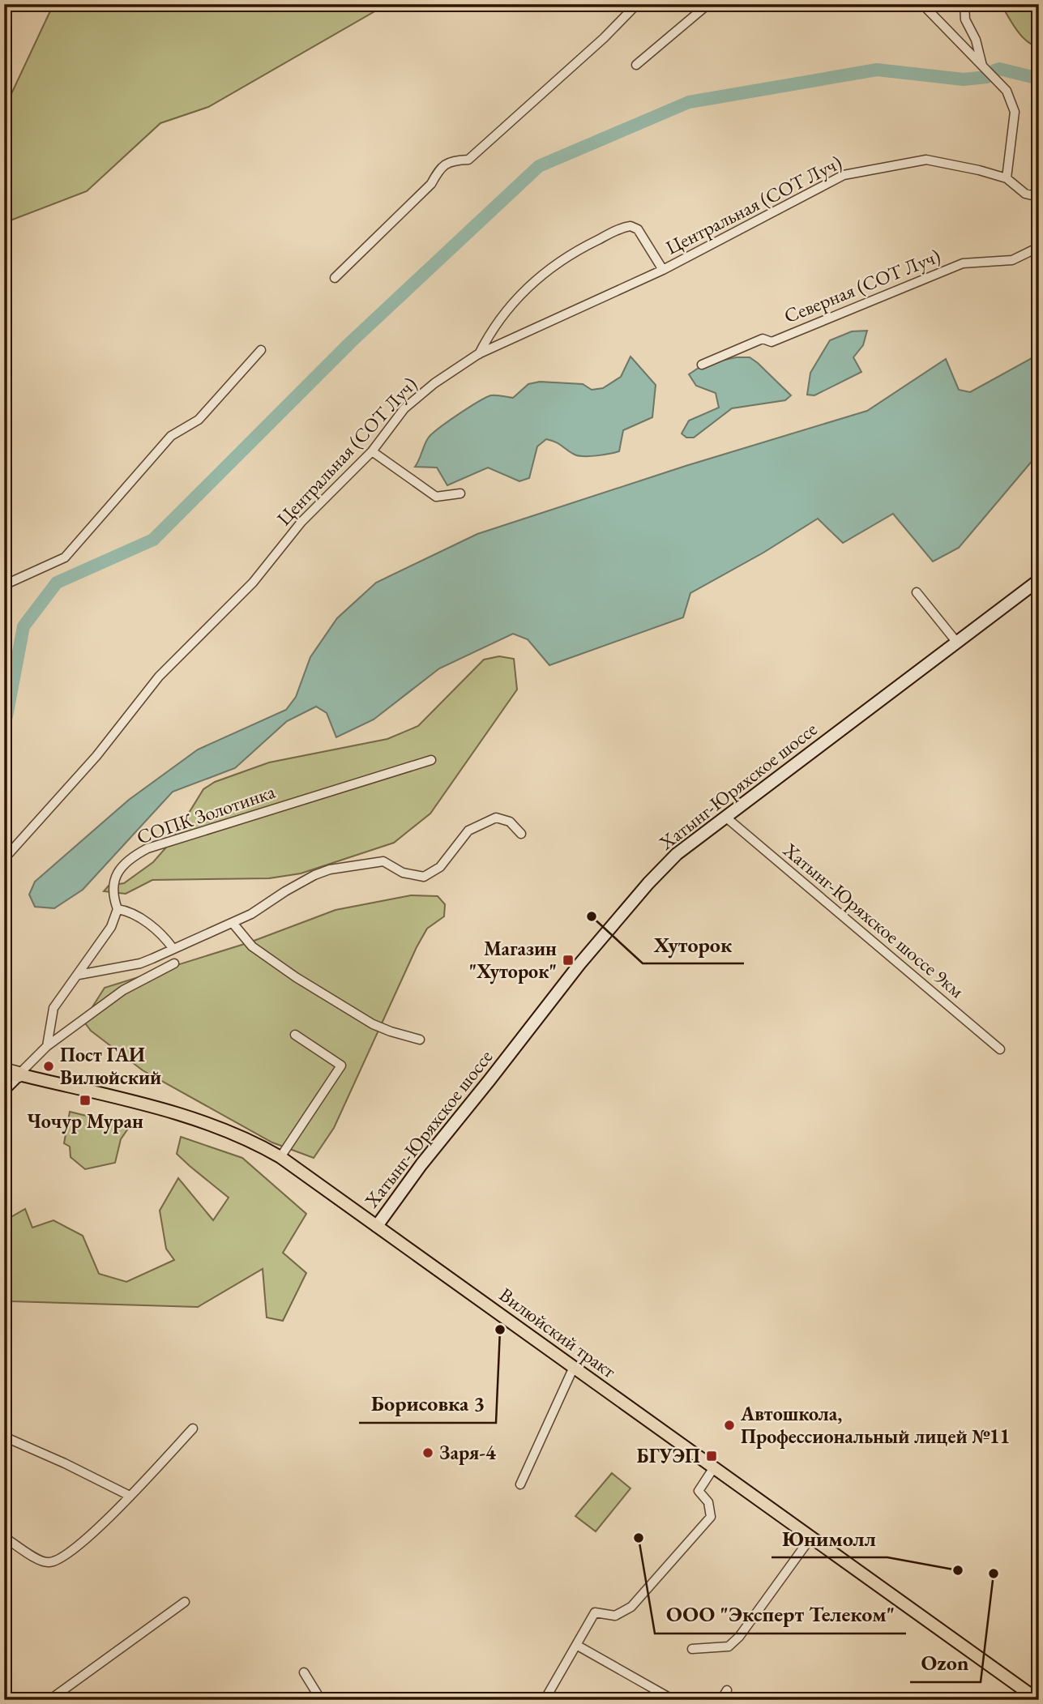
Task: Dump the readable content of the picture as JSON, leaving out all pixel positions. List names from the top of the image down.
{
  "streets": {
    "main road": ["Хатынг-Юряхское шоссе", "Вилюйский тракт"],
    "street": [
      "Центральная (СОТ Луч)",
      "Северная (СОТ Луч)",
      "СОПК Золотинка",
      "Хатынг-Юряхское шоссе 9км"
    ]
  },
  "crossings": [
    ["Хатынг-Юряхское шоссе", "Хатынг-Юряхское шоссе 9км"],
    ["Хатынг-Юряхское шоссе", "Вилюйский тракт"]
  ],
  "places": {
    "other": [
      "Хуторок",
      "Пост ГАИ Вилюйский",
      "Борисовка 3",
      "Автошкола, Профессиональный лицей №11",
      "Заря-4",
      "ООО \"Эксперт Телеком\"",
      "Юнимолл",
      "Ozon"
    ],
    "transit": ["Магазин \"Хуторок\"", "Чочур Муран", "БГУЭП"]
  }
}
